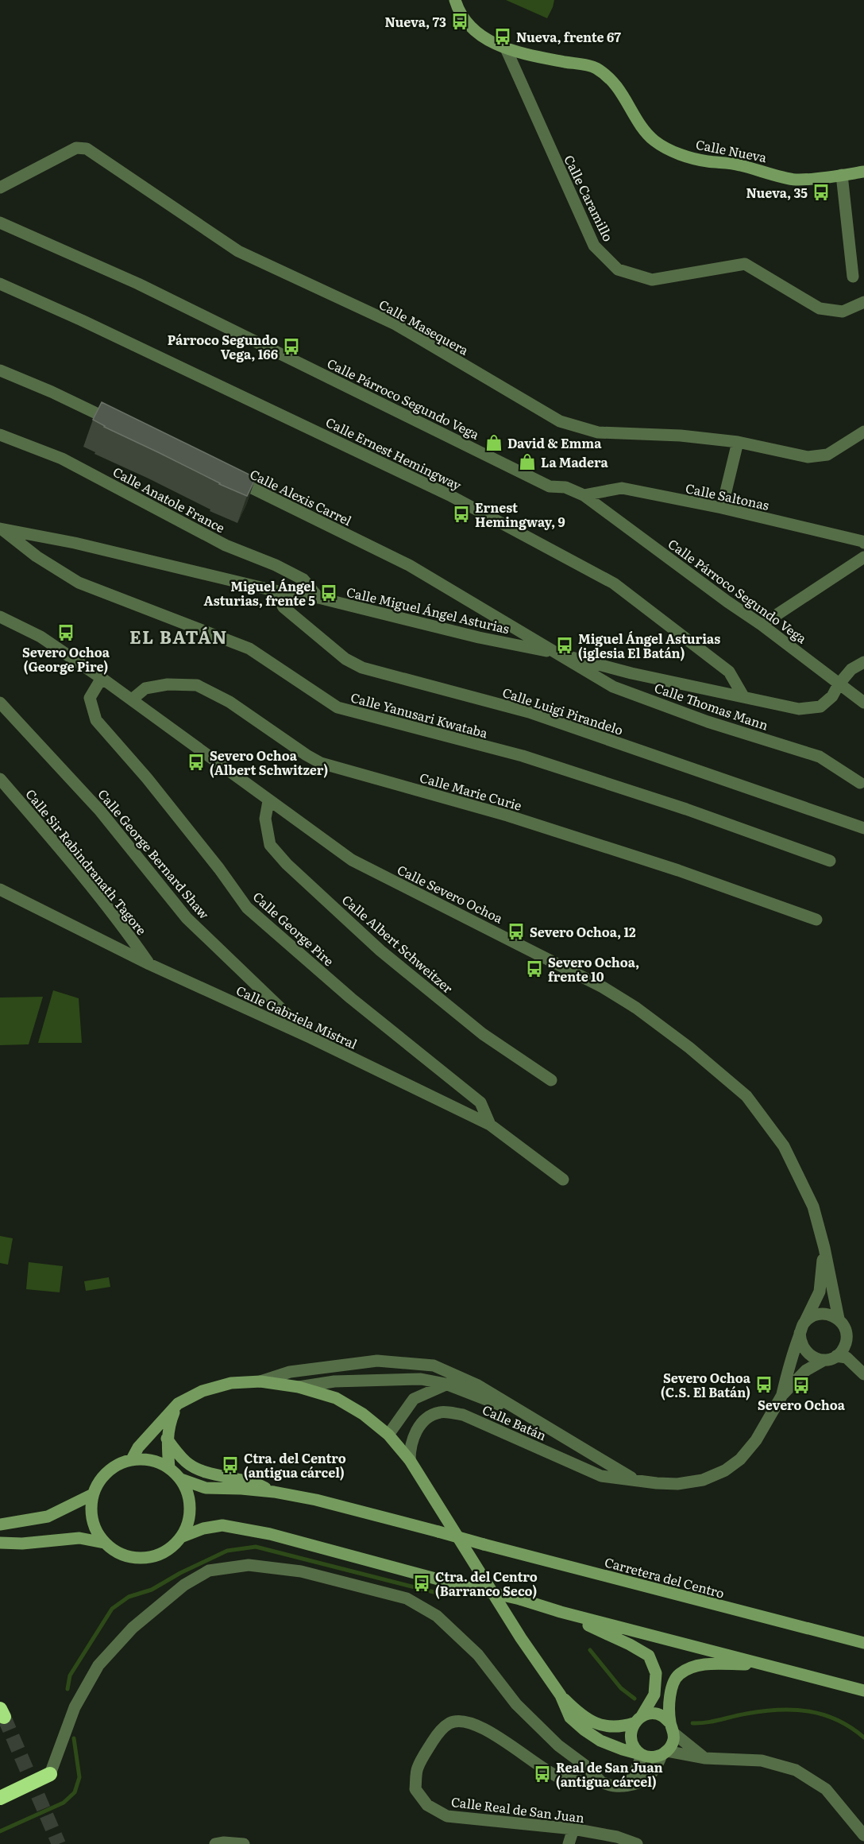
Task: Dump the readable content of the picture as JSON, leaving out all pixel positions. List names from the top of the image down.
{
  "streets": {
    "main road": ["Calle Nueva", "Carretera del Centro"],
    "street": [
      "Calle Caramillo",
      "Calle Masequera",
      "Calle Párroco Segundo Vega",
      "Calle Ernest Hemingway",
      "Calle Saltonas",
      "Calle Alexis Carrel",
      "Calle Anatole France",
      "Calle Miguel Ángel Asturias",
      "Calle Thomas Mann",
      "Calle Luigi Pirandelo",
      "Calle Yanusari Kwataba",
      "Calle Marie Curie",
      "Calle George Bernard Shaw",
      "Calle Sir Rabindranath Tagore",
      "Calle Severo Ochoa",
      "Calle George Pire",
      "Calle Albert Schweitzer",
      "Calle Gabriela Mistral",
      "Calle Batán",
      "Calle Real de San Juan"
    ]
  },
  "crossings": [
    ["Calle Nueva", "Calle Caramillo"],
    ["Calle Párroco Segundo Vega", "Calle Saltonas"],
    ["Calle Párroco Segundo Vega", "Calle Miguel Ángel Asturias"],
    ["Calle Ernest Hemingway", "Calle Miguel Ángel Asturias"],
    ["Calle Alexis Carrel", "Calle Miguel Ángel Asturias"],
    ["Calle Alexis Carrel", "Calle Thomas Mann"],
    ["Calle Anatole France", "Calle Miguel Ángel Asturias"],
    ["Calle Miguel Ángel Asturias", "Calle Thomas Mann"],
    ["Calle Miguel Ángel Asturias", "Calle Luigi Pirandelo"],
    ["Calle Miguel Ángel Asturias", "Calle Yanusari Kwataba"],
    ["Calle Marie Curie", "Calle Severo Ochoa"],
    ["Calle George Bernard Shaw", "Calle Gabriela Mistral"],
    ["Calle Sir Rabindranath Tagore", "Calle Gabriela Mistral"],
    ["Calle Severo Ochoa", "Calle George Pire"],
    ["Calle Severo Ochoa", "Calle Albert Schweitzer"],
    ["Calle Severo Ochoa", "Calle Batán"],
    ["Calle George Pire", "Calle Gabriela Mistral"]
  ],
  "districts": ["EL BATÁN"],
  "places": {
    "bus stop": [
      "Nueva, 73",
      "Nueva, frente 67",
      "Nueva, 35",
      "Párroco Segundo Vega, 166",
      "Ernest Hemingway, 9",
      "Miguel Ángel Asturias, frente 5",
      "Severo Ochoa (George Pire)",
      "Miguel Ángel Asturias (iglesia El Batán)",
      "Severo Ochoa (Albert Schwitzer)",
      "Severo Ochoa, 12",
      "Severo Ochoa, frente 10",
      "Severo Ochoa (C.S. El Batán)",
      "Severo Ochoa",
      "Ctra. del Centro (antigua cárcel)",
      "Ctra. del Centro (Barranco Seco)",
      "Real de San Juan (antigua cárcel)"
    ],
    "shop": ["David & Emma", "La Madera"]
  }
}
